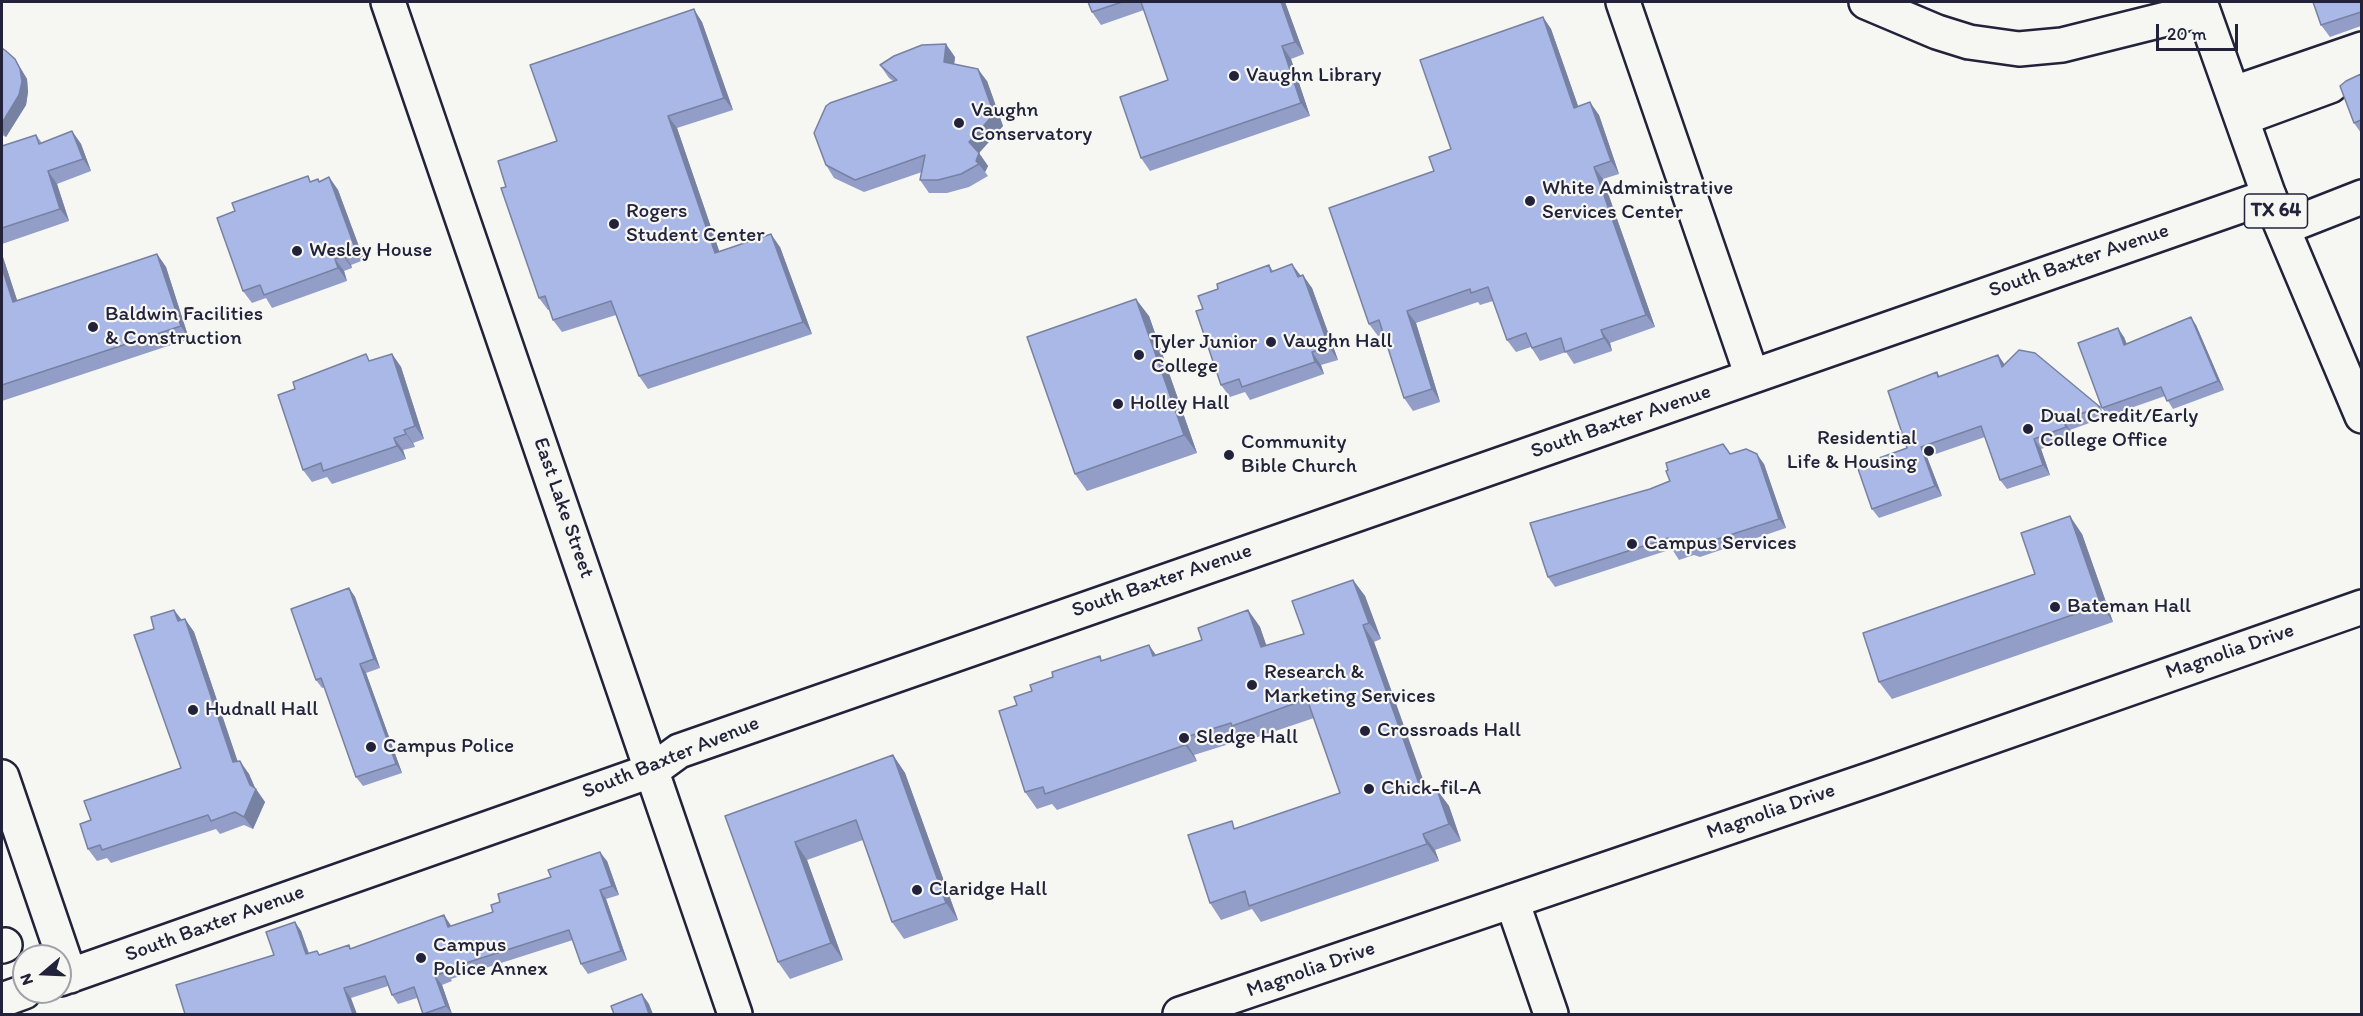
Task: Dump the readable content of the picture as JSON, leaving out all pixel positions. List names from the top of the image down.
{
  "streets": {
    "street": [
      "TX 64",
      "South Baxter Avenue",
      "East Lake Street",
      "Magnolia Drive"
    ]
  },
  "crossings": [
    ["TX 64", "South Baxter Avenue"],
    ["South Baxter Avenue", "East Lake Street"]
  ],
  "places": [
    "Vaughn Library",
    "Vaughn Conservatory",
    "White Administrative Services Center",
    "Rogers Student Center",
    "Wesley House",
    "Baldwin Facilities & Construction",
    "Vaughn Hall",
    "Tyler Junior College",
    "Holley Hall",
    "Dual Credit/Early College Office",
    "Residential Life & Housing",
    "Community Bible Church",
    "Campus Services",
    "Bateman Hall",
    "Research & Marketing Services",
    "Hudnall Hall",
    "Crossroads Hall",
    "Sledge Hall",
    "Campus Police",
    "Chick-fil-A",
    "Claridge Hall",
    "Campus Police Annex"
  ],
  "scale_bar": "20 m",
  "north": "left"
}
